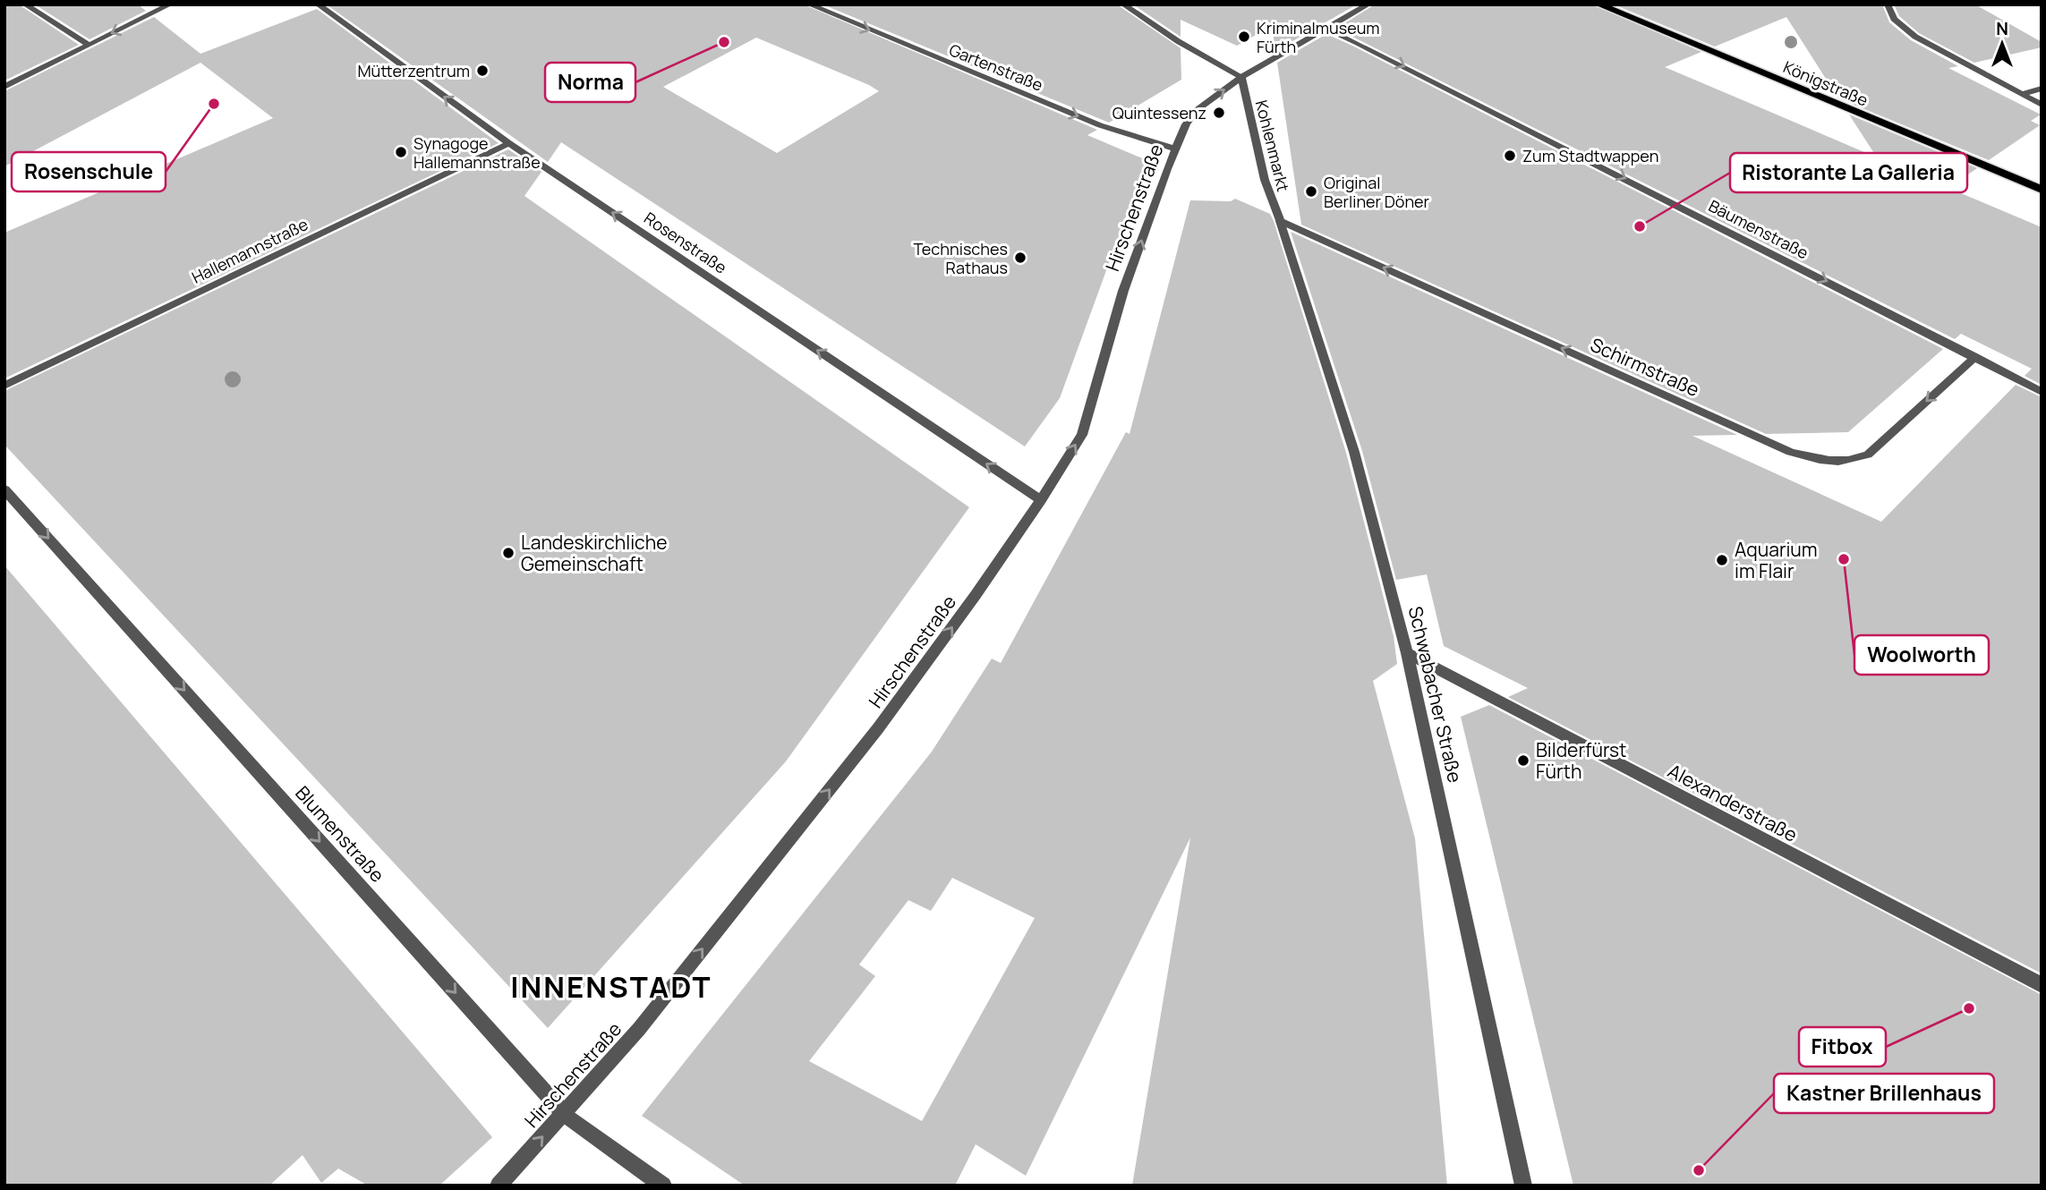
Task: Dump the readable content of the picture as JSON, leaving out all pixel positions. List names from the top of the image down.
{
  "streets": {
    "main road": ["Königstraße"],
    "street": [
      "Gartenstraße",
      "Kohlenmarkt",
      "Hirschenstraße",
      "Bäumenstraße",
      "Rosenstraße",
      "Hallemannstraße",
      "Schirmstraße",
      "Schwabacher Straße",
      "Alexanderstraße",
      "Blumenstraße"
    ]
  },
  "crossings": [
    ["Gartenstraße", "Hirschenstraße"],
    ["Kohlenmarkt", "Hirschenstraße"],
    ["Kohlenmarkt", "Schirmstraße"],
    ["Kohlenmarkt", "Schwabacher Straße"],
    ["Hirschenstraße", "Bäumenstraße"],
    ["Hirschenstraße", "Rosenstraße"],
    ["Hirschenstraße", "Blumenstraße"],
    ["Bäumenstraße", "Schirmstraße"],
    ["Rosenstraße", "Hallemannstraße"],
    ["Schirmstraße", "Schwabacher Straße"],
    ["Schwabacher Straße", "Alexanderstraße"]
  ],
  "one_way": [
    "Gartenstraße",
    "Hirschenstraße",
    "Bäumenstraße",
    "Rosenstraße",
    "Schirmstraße",
    "Blumenstraße"
  ],
  "districts": ["INNENSTADT"],
  "places": [
    "Kriminalmuseum Fürth",
    "Norma",
    "Mütterzentrum",
    "Rosenschule",
    "Quintessenz",
    "Synagoge Hallemannstraße",
    "Zum Stadtwappen",
    "Original Berliner Döner",
    "Ristorante La Galleria",
    "Technisches Rathaus",
    "Landeskirchliche Gemeinschaft",
    "Woolworth",
    "Aquarium im Flair",
    "Bilderfürst Fürth",
    "Fitbox",
    "Kastner Brillenhaus"
  ],
  "north": "top"
}
